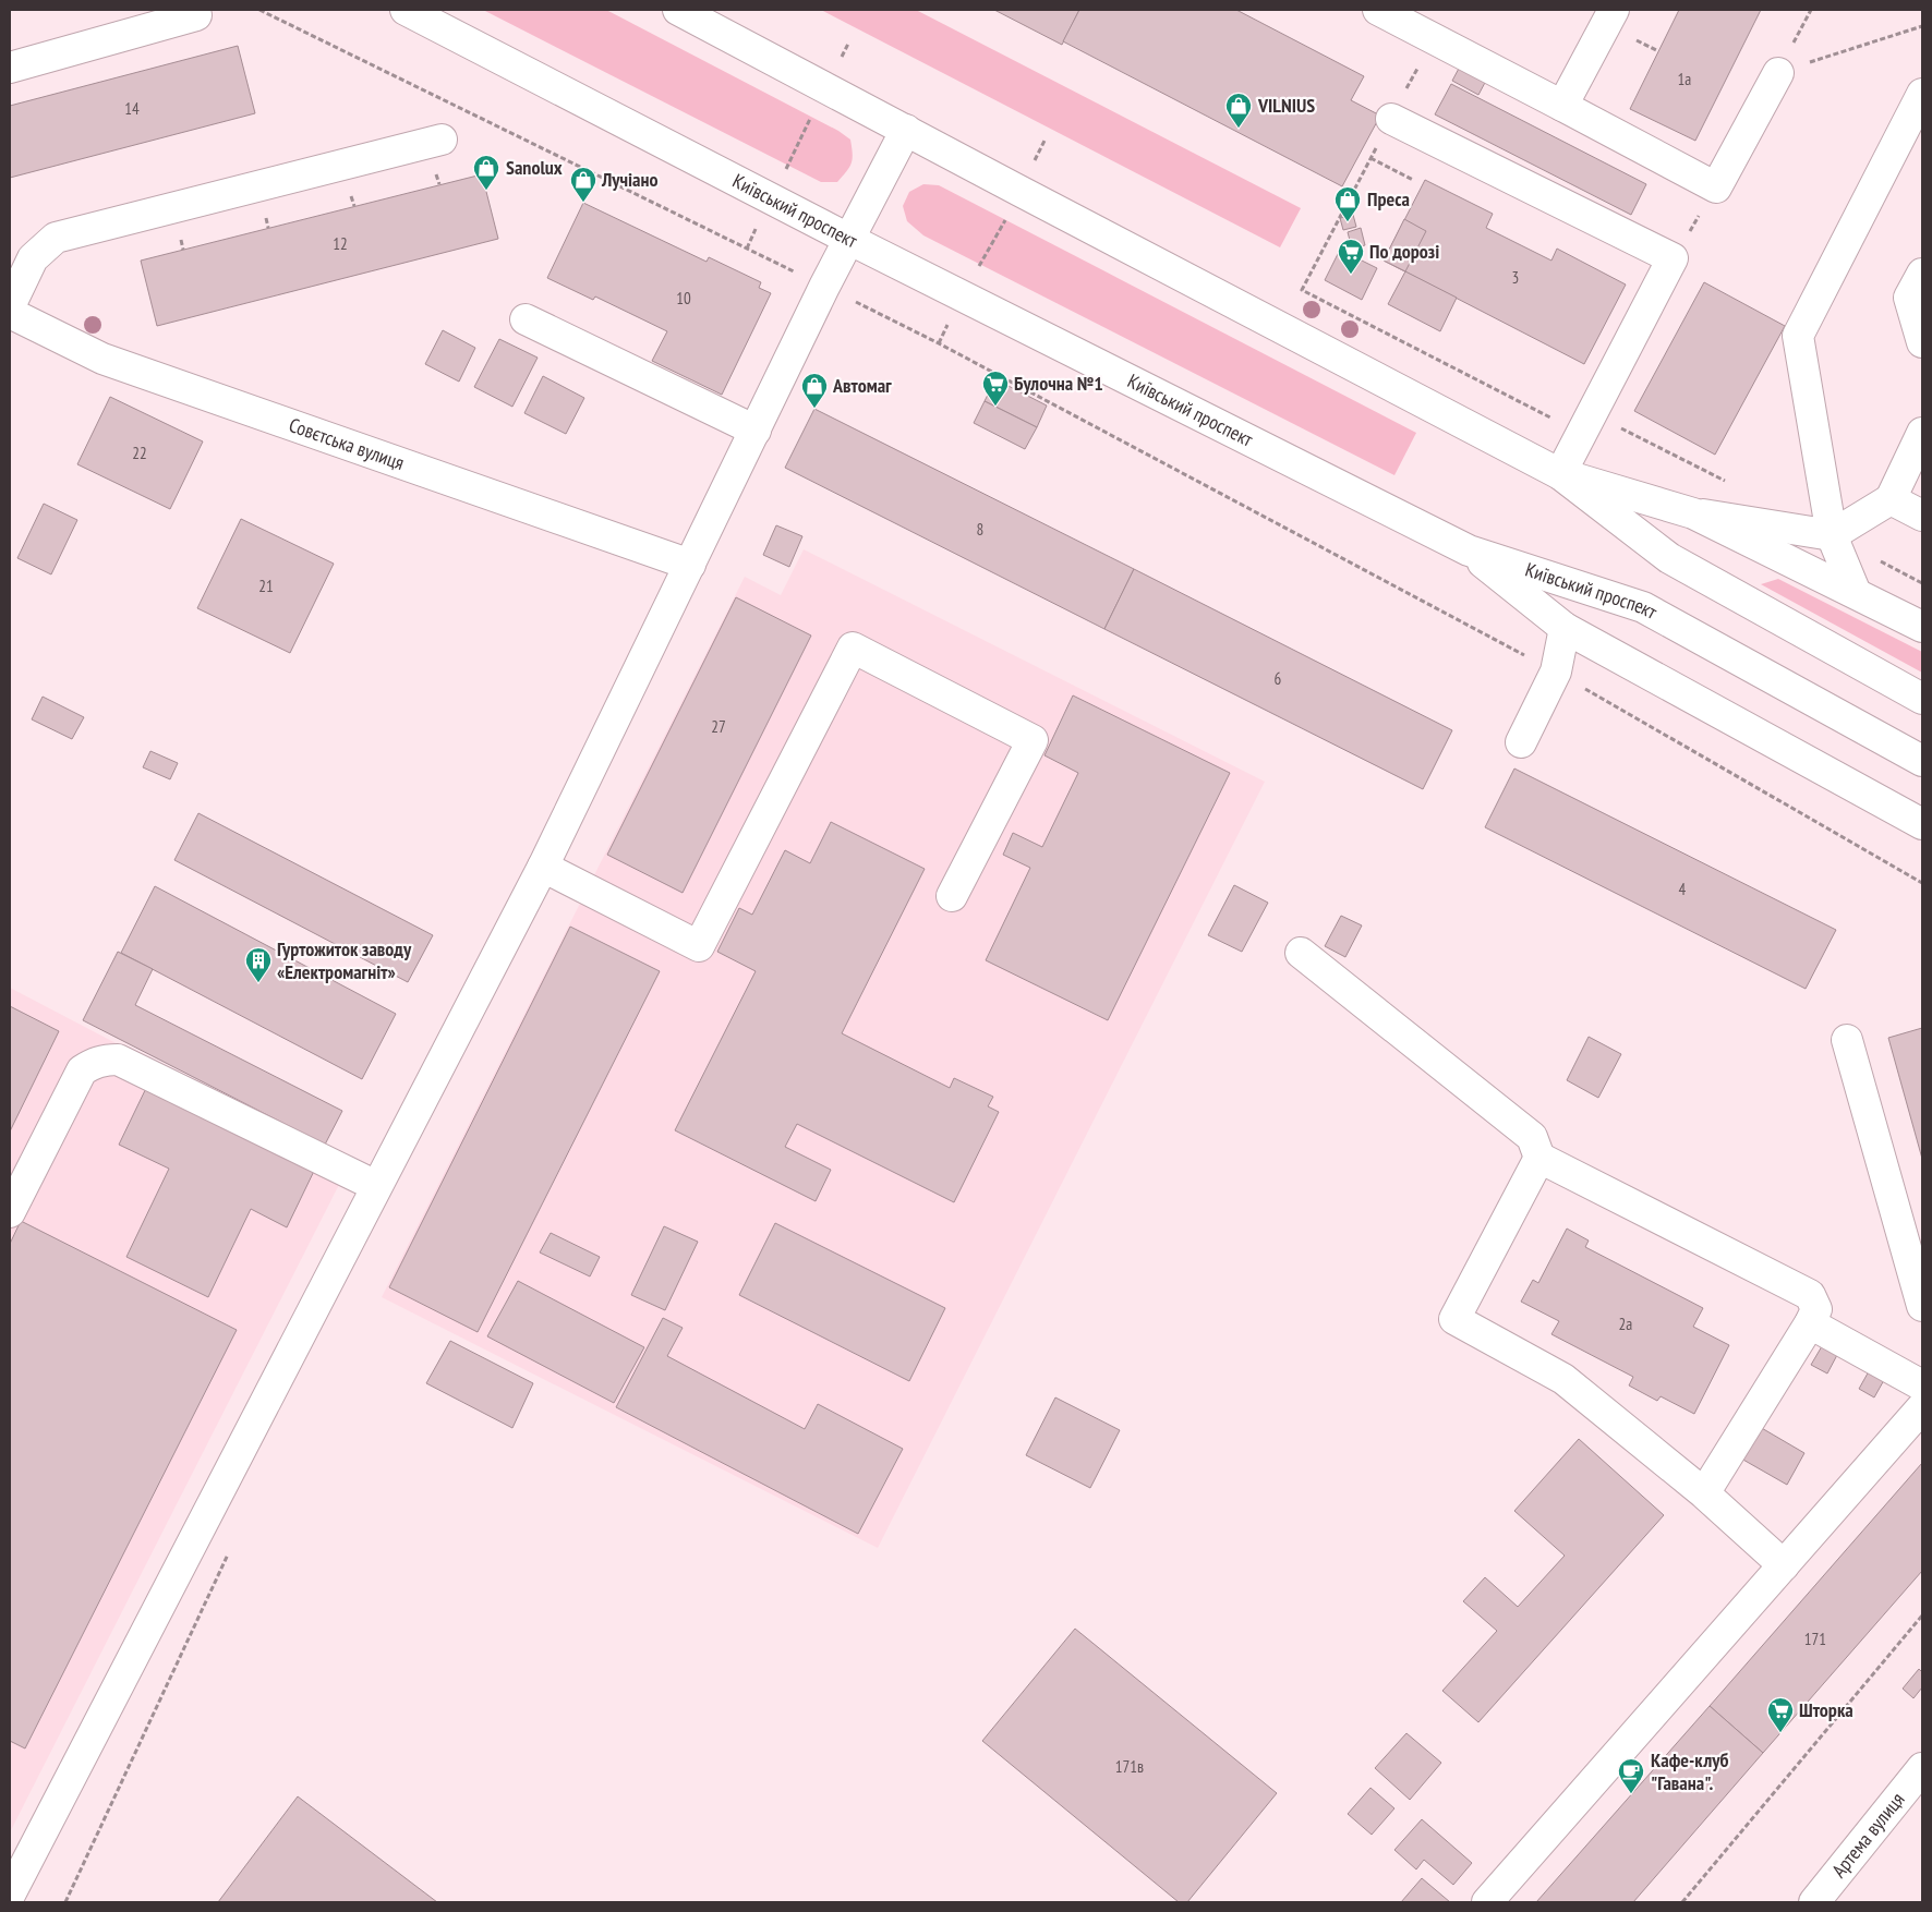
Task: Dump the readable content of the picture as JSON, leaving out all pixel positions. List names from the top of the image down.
{
  "streets": {
    "main road": ["Київський проспект", "Совєтська вулиця", "Артема вулиця"]
  },
  "places": {
    "shop": [
      "VILNIUS",
      "Sanolux",
      "Лучіано",
      "Преса",
      "Автомаг"
    ],
    "supermarket": ["По дорозі", "Булочна №1", "Шторка"],
    "building": ["Гуртожиток заводу «Електромагніт»"],
    "cafe": ["Кафе-клуб \"Гавана\"."]
  },
  "house_numbers": [
    "1а",
    "14",
    "12",
    "3",
    "10",
    "22",
    "8",
    "21",
    "6",
    "27",
    "4",
    "2а",
    "171",
    "171в"
  ]
}
